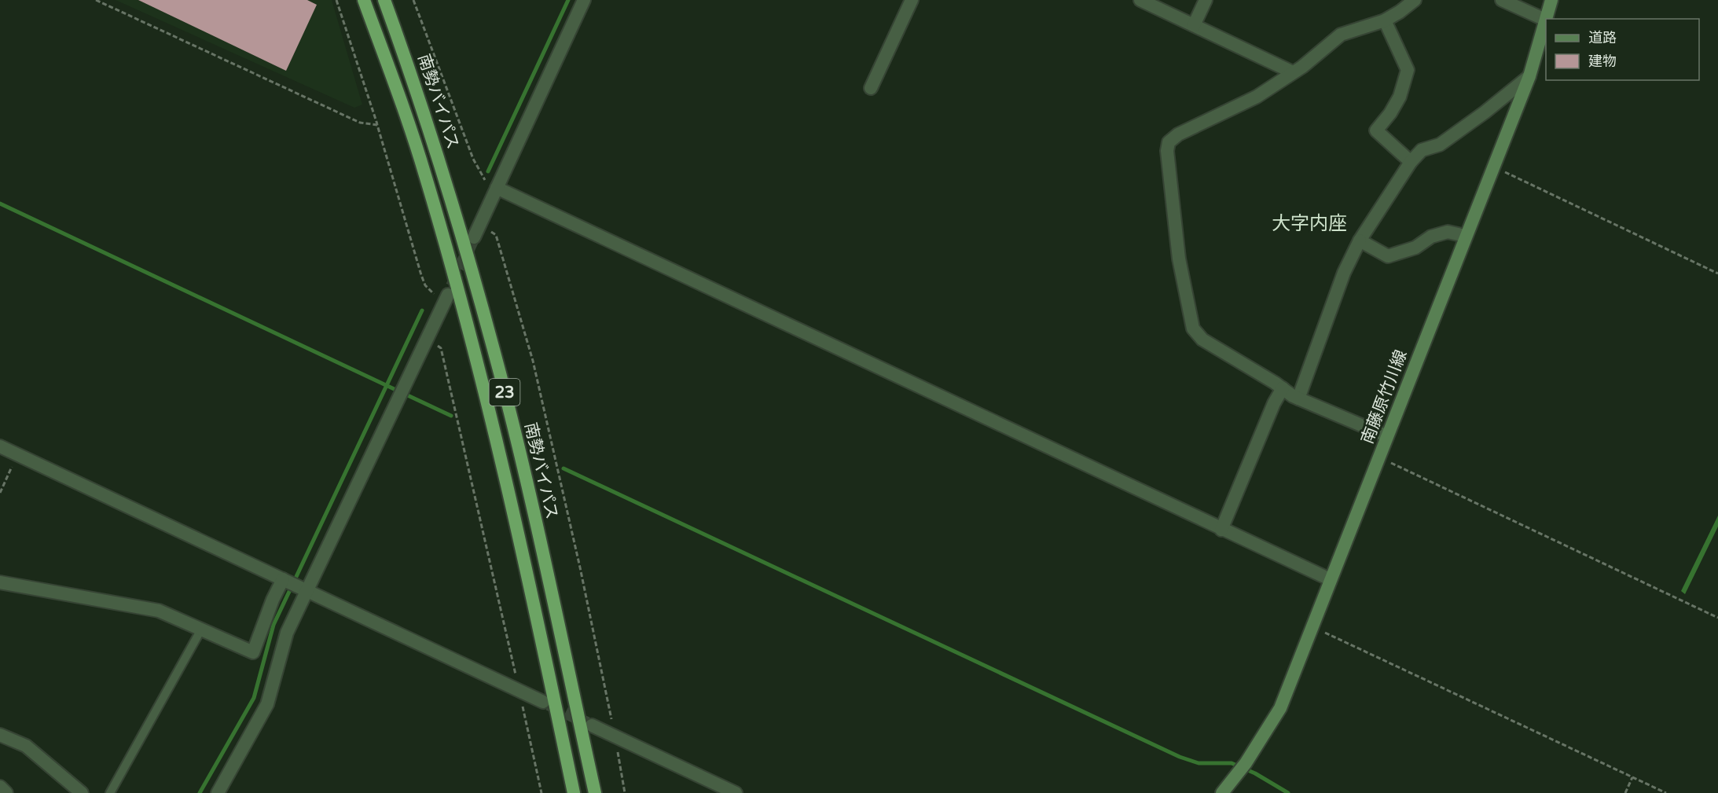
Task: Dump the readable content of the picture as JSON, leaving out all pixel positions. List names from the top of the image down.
{
  "streets": {
    "highway": ["南勢バイパス", "23"],
    "main road": ["南藤原竹川線"]
  },
  "districts": ["大字内座"],
  "legend": ["道路", "建物"]
}
